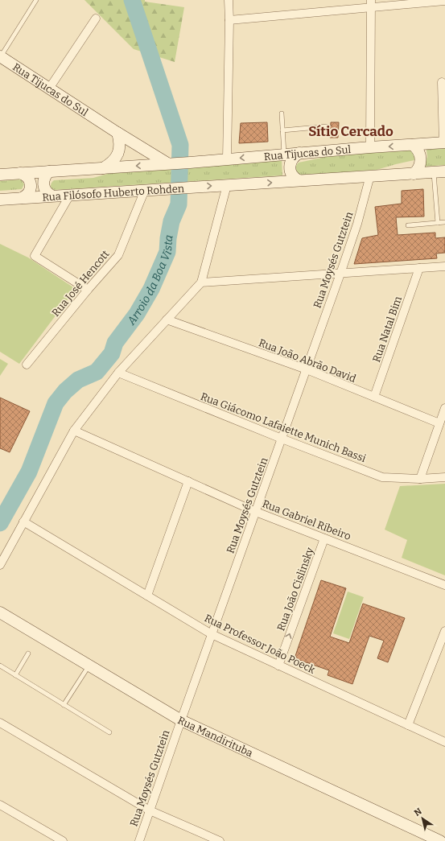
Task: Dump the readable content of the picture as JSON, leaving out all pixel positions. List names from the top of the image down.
{
  "streets": {
    "main road": ["Rua Tijucas do Sul", "Rua Filósofo Huberto Rohden", "Rua Mandirituba"],
    "street": [
      "Rua Moysés Gutztein",
      "Rua José Hencott",
      "Rua Natal Bim",
      "Rua João Abrão David",
      "Rua Giácomo Lafaiette Munich Bassi",
      "Rua Gabriel Ribeiro",
      "Rua João Cislinsky",
      "Rua Professor João Poeck"
    ]
  },
  "crossings": [
    ["Rua Filósofo Huberto Rohden", "Rua José Hencott"],
    ["Rua Moysés Gutztein", "Rua João Abrão David"],
    ["Rua Moysés Gutztein", "Rua Giácomo Lafaiette Munich Bassi"],
    ["Rua Moysés Gutztein", "Rua Gabriel Ribeiro"],
    ["Rua Moysés Gutztein", "Rua Professor João Poeck"],
    ["Rua Moysés Gutztein", "Rua Mandirituba"],
    ["Rua Natal Bim", "Rua João Abrão David"],
    ["Rua Gabriel Ribeiro", "Rua João Cislinsky"],
    ["Rua João Cislinsky", "Rua Professor João Poeck"]
  ],
  "one_way": ["Rua João Cislinsky"],
  "districts": ["Sítio Cercado"],
  "water": ["Arroio da Boa Vista"],
  "north": "top left"
}
